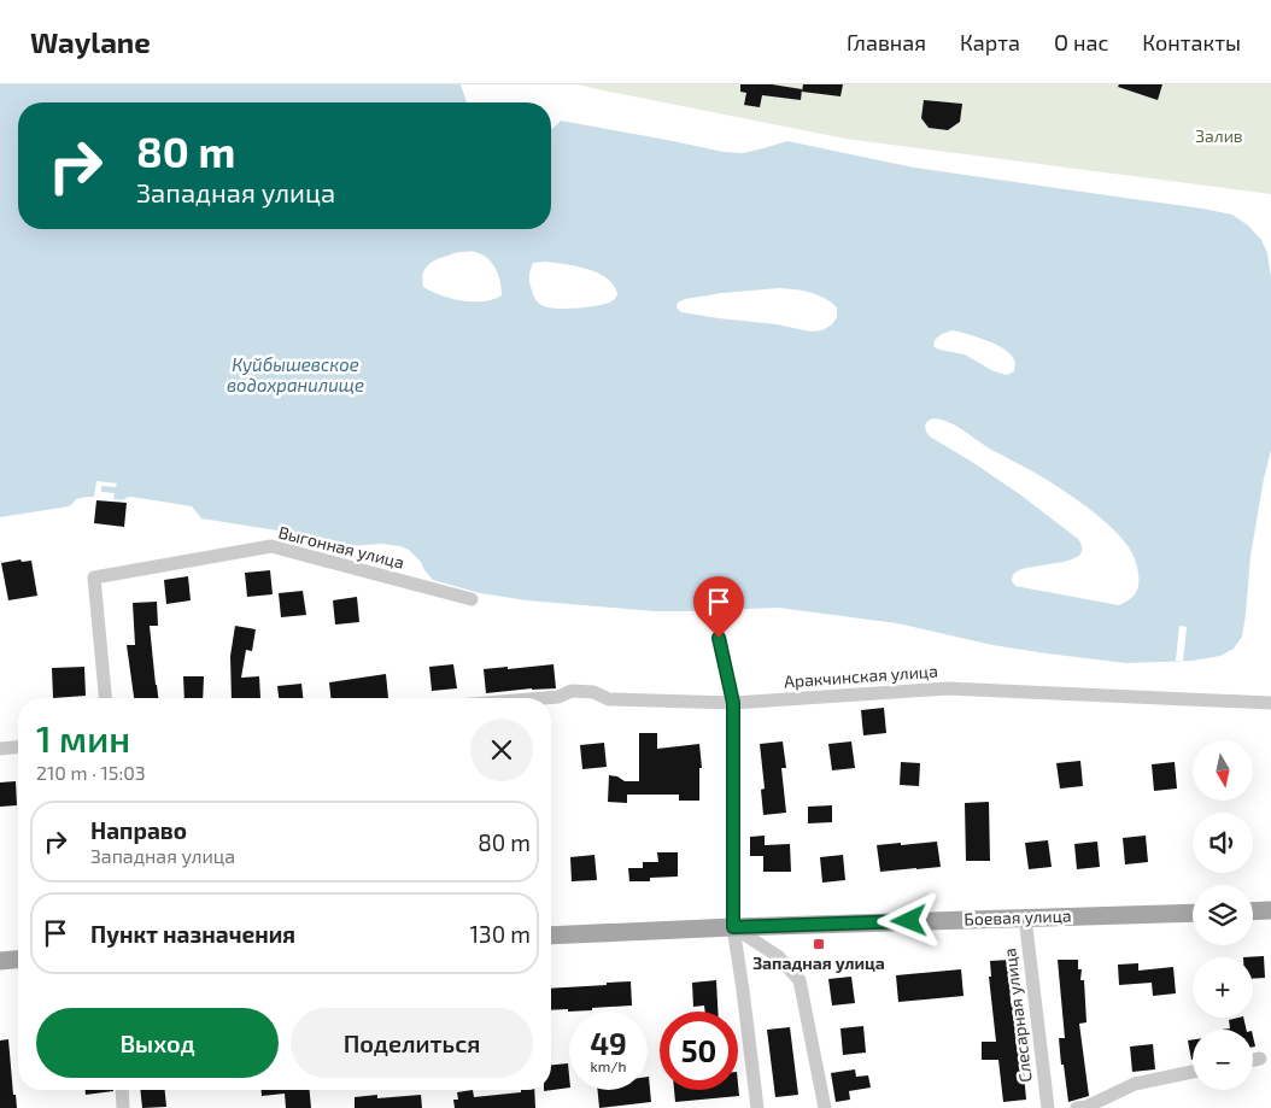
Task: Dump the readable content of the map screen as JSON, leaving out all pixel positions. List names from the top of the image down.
{
  "streets": {
    "main road": ["Боевая улица"],
    "street": ["Выгонная улица", "Аракчинская улица", "Слесарная улица"]
  },
  "crossings": [
    ["Боевая улица", "Слесарная улица"]
  ],
  "water": ["Куйбышевское водохранилище"],
  "parks": ["Залив"],
  "places": {
    "transit": ["Западная улица"]
  },
  "north": "bottom",
  "page": {
    "header": "Waylane",
    "nav": [
      "Главная",
      "Карта",
      "О нас",
      "Контакты"
    ],
    "turn": ["80 m", "Западная улица"],
    "heading": ["1 мин", "210 m · 15:03"],
    "map_buttons": ["+", "−"],
    "list": [
      {
        "name": "Направо",
        "note": "Западная улица",
        "value": "80 m"
      },
      {
        "name": "Пункт назначения",
        "value": "130 m"
      }
    ],
    "buttons": ["Выход", "Поделиться"],
    "speed": "49 km/h",
    "limit": "50"
  }
}
